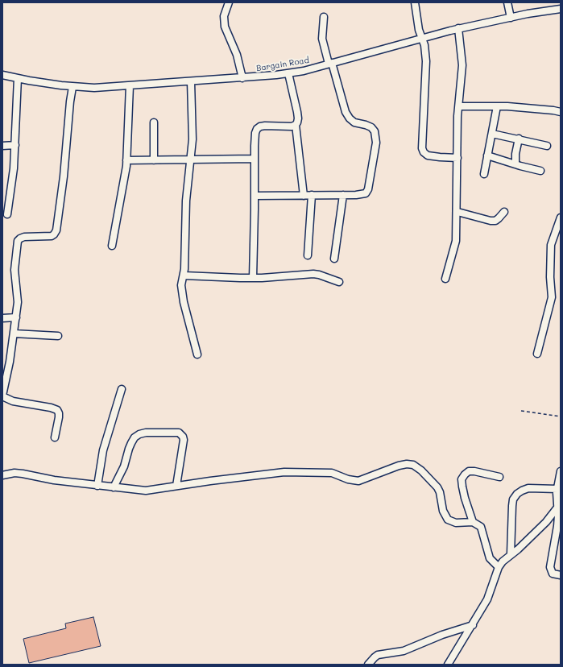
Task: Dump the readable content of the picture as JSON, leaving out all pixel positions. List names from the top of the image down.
{
  "streets": {
    "street": ["Bargain Road"]
  }
}
